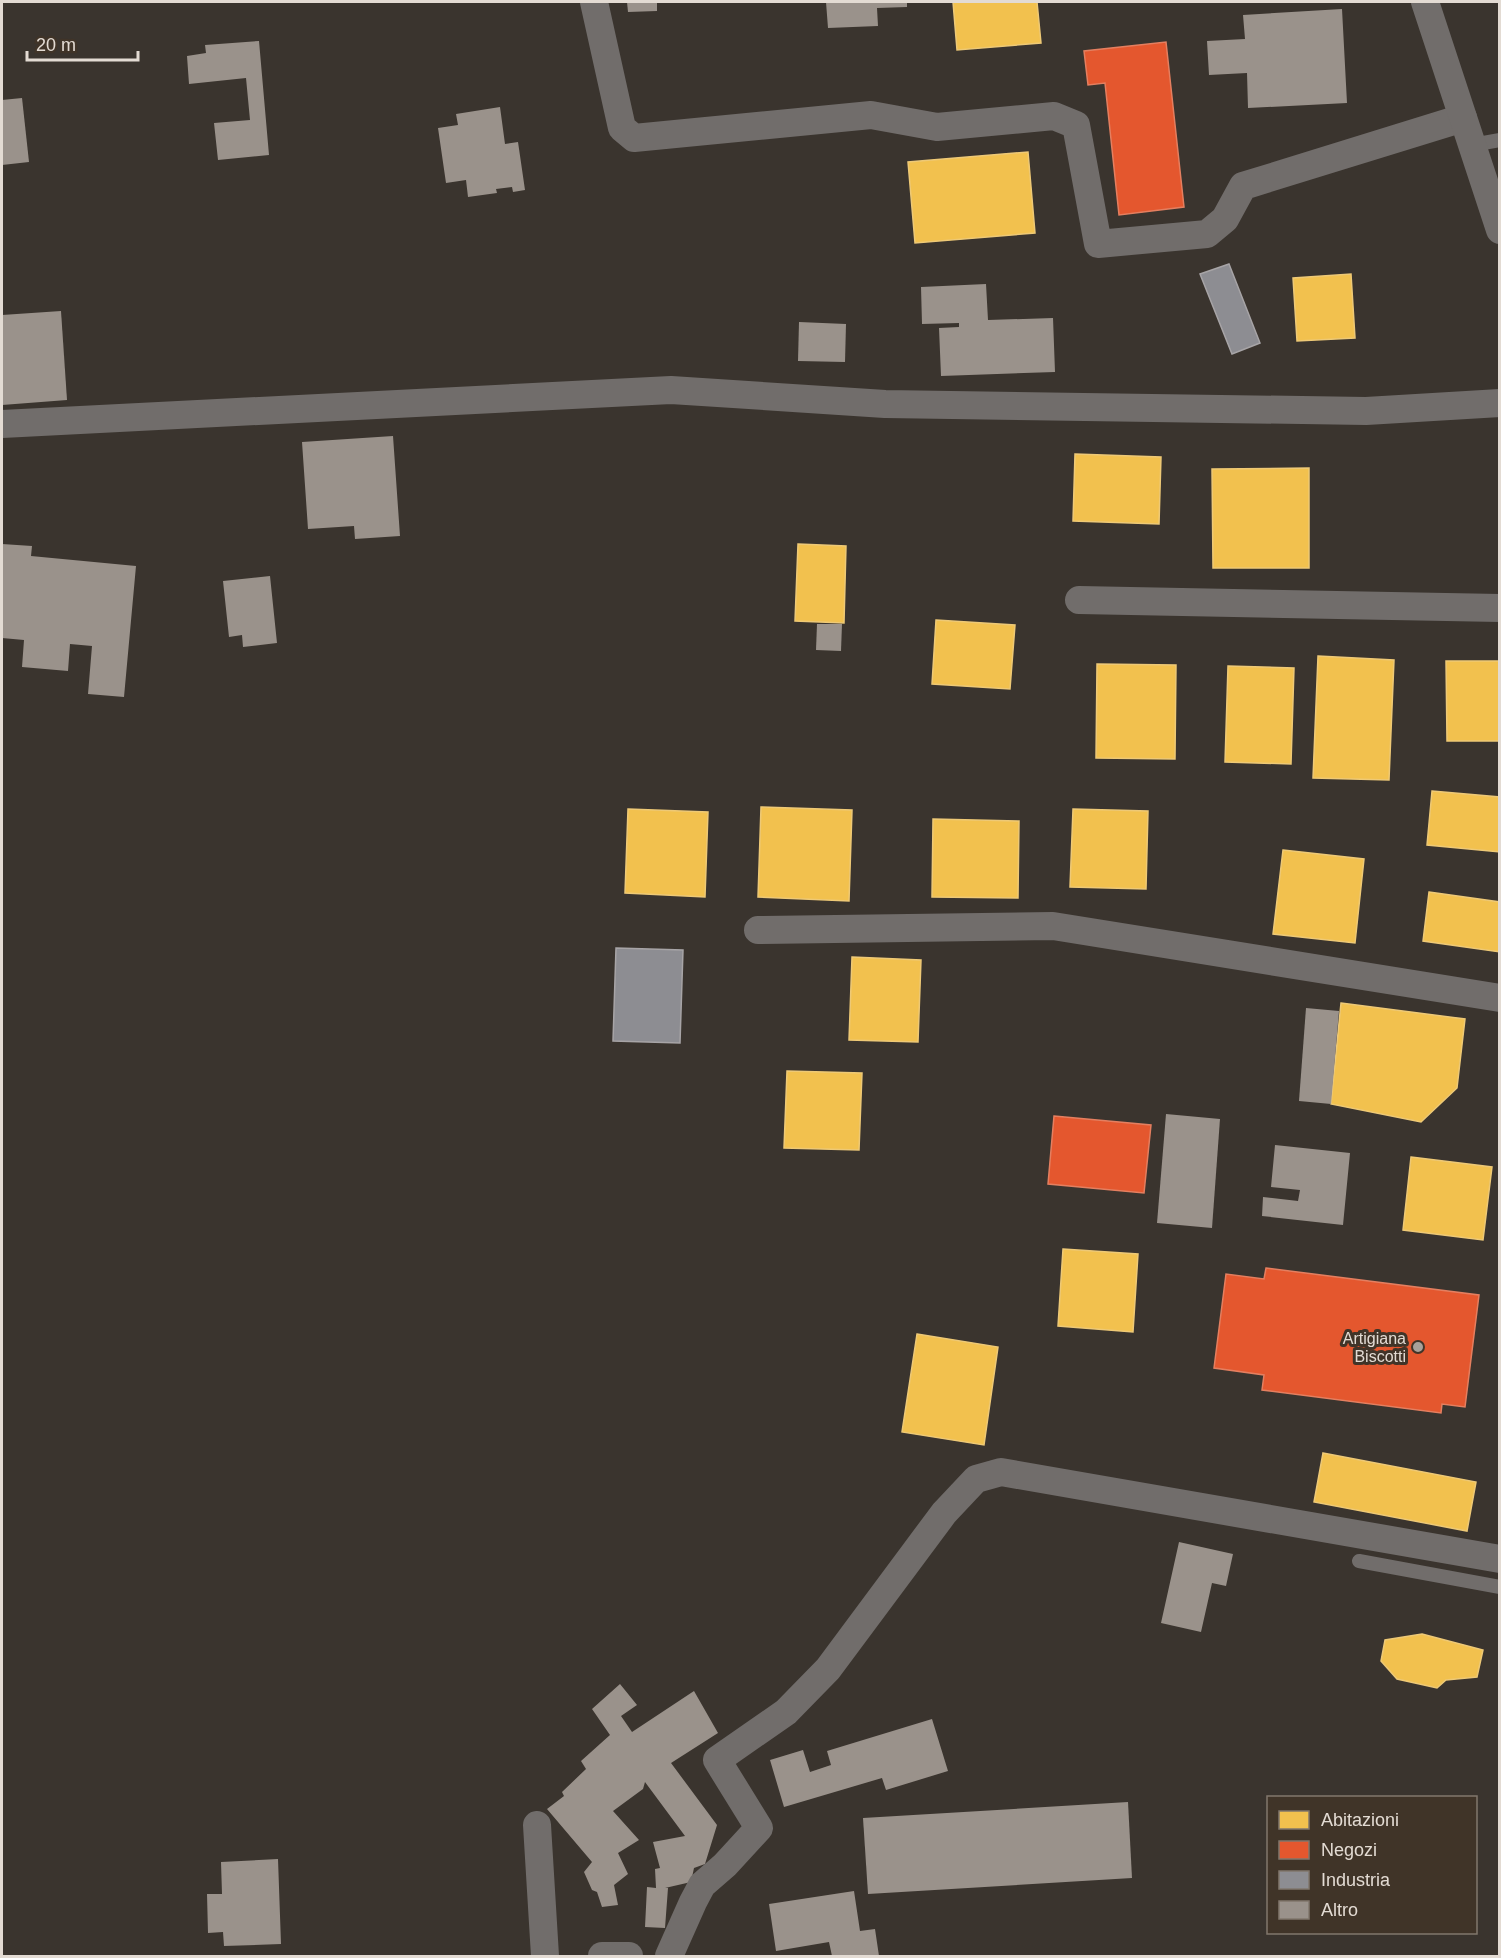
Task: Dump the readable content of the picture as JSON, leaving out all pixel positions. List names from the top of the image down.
{
  "places": ["Artigiana Biscotti"],
  "legend": [
    "Abitazioni",
    "Negozi",
    "Industria",
    "Altro"
  ],
  "scale_bar": "20 m"
}
